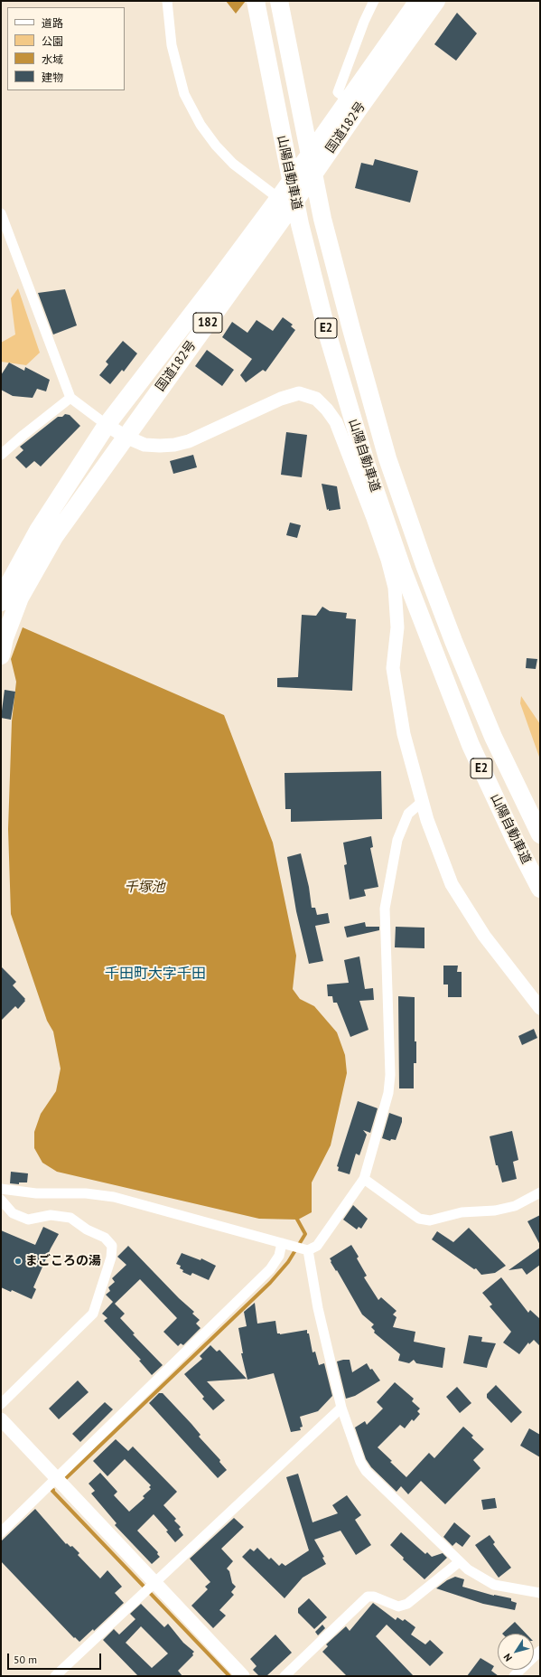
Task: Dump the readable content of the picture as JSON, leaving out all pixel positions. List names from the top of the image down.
{
  "streets": {
    "highway": [
      "国道182号",
      "山陽自動車道",
      "182",
      "E2"
    ]
  },
  "districts": ["千田町大字千田"],
  "water": ["千塚池"],
  "places": ["まごころの湯"],
  "legend": [
    "道路",
    "公園",
    "水域",
    "建物"
  ],
  "scale_bar": "50 m",
  "north": "bottom left"
}
